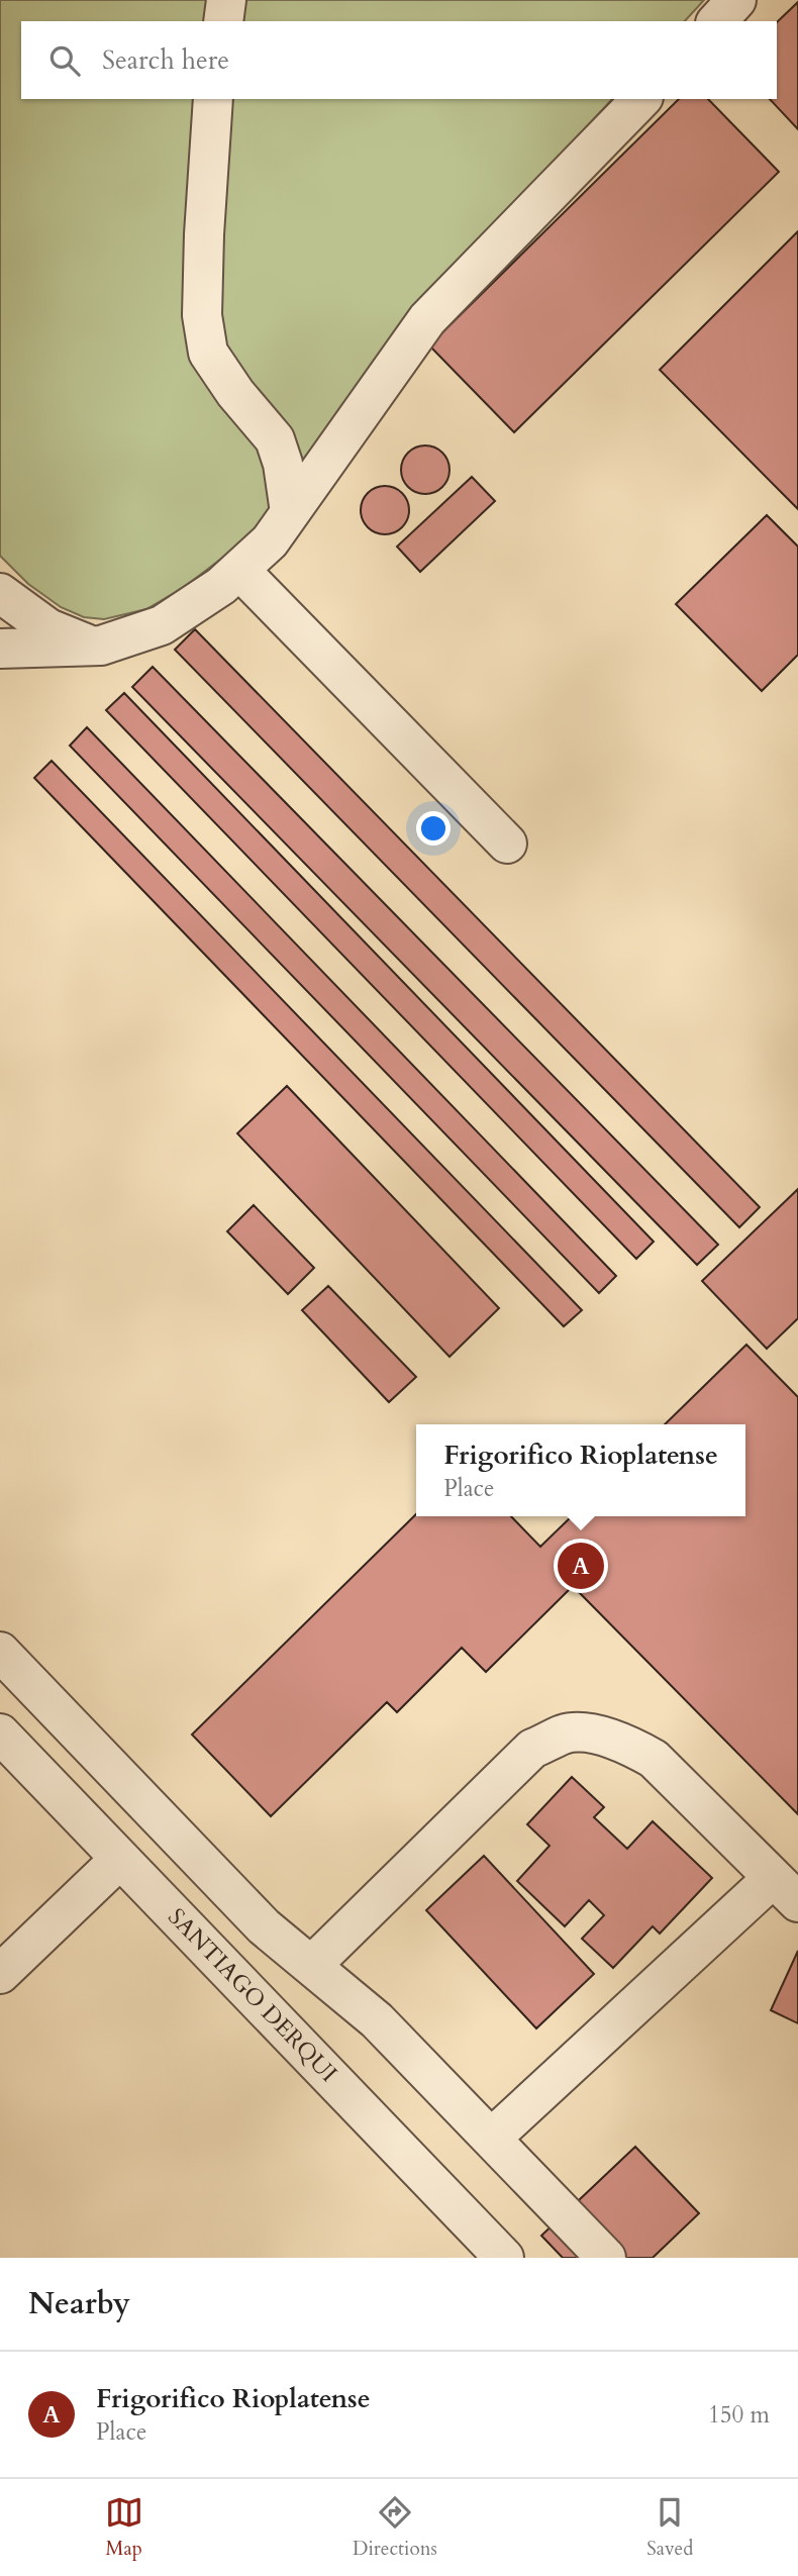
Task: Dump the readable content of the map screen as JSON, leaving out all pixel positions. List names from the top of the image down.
{
  "streets": {
    "street": ["SANTIAGO DERQUI"]
  },
  "page": {
    "search": "Search here",
    "popup": ["Frigorifico Rioplatense", "Place"],
    "pins": "A",
    "heading": "Nearby",
    "list": [
      {
        "mark": "A",
        "name": "Frigorifico Rioplatense",
        "note": "Place",
        "value": "150 m"
      }
    ],
    "nav": ["Map", "Directions", "Saved"]
  }
}
